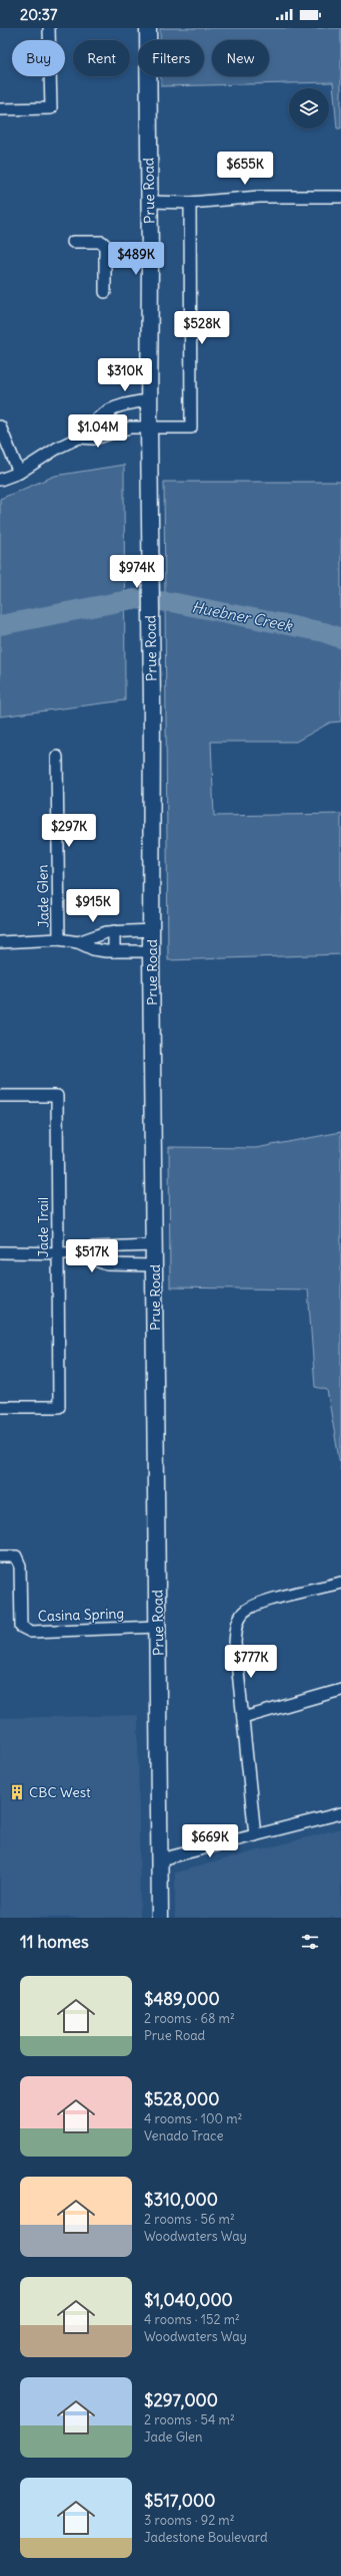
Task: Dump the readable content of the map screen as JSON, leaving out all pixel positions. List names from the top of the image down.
{
  "streets": {
    "main road": ["Prue Road"],
    "street": ["Jade Glen", "Jade Trail", "Casina Spring"]
  },
  "crossings": [
    ["Prue Road", "Casina Spring"]
  ],
  "water": ["Huebner Creek"],
  "places": {
    "building": ["CBC West"]
  },
  "page": {
    "status": "20:37",
    "chip": [
      "Buy",
      "Rent",
      "Filters",
      "New"
    ],
    "price": [
      "$655K",
      "$489K",
      "$528K",
      "$310K",
      "$1.04M",
      "$974K",
      "$297K",
      "$915K",
      "$517K",
      "$777K",
      "$669K"
    ],
    "heading": "11 homes",
    "list": [
      {
        "name": "$489,000",
        "note": "2 rooms · 68 m² · Prue Road"
      },
      {
        "name": "$528,000",
        "note": "4 rooms · 100 m² · Venado Trace"
      },
      {
        "name": "$310,000",
        "note": "2 rooms · 56 m² · Woodwaters Way"
      },
      {
        "name": "$1,040,000",
        "note": "4 rooms · 152 m² · Woodwaters Way"
      },
      {
        "name": "$297,000",
        "note": "2 rooms · 54 m² · Jade Glen"
      },
      {
        "name": "$517,000",
        "note": "3 rooms · 92 m² · Jadestone Boulevard"
      }
    ]
  }
}
